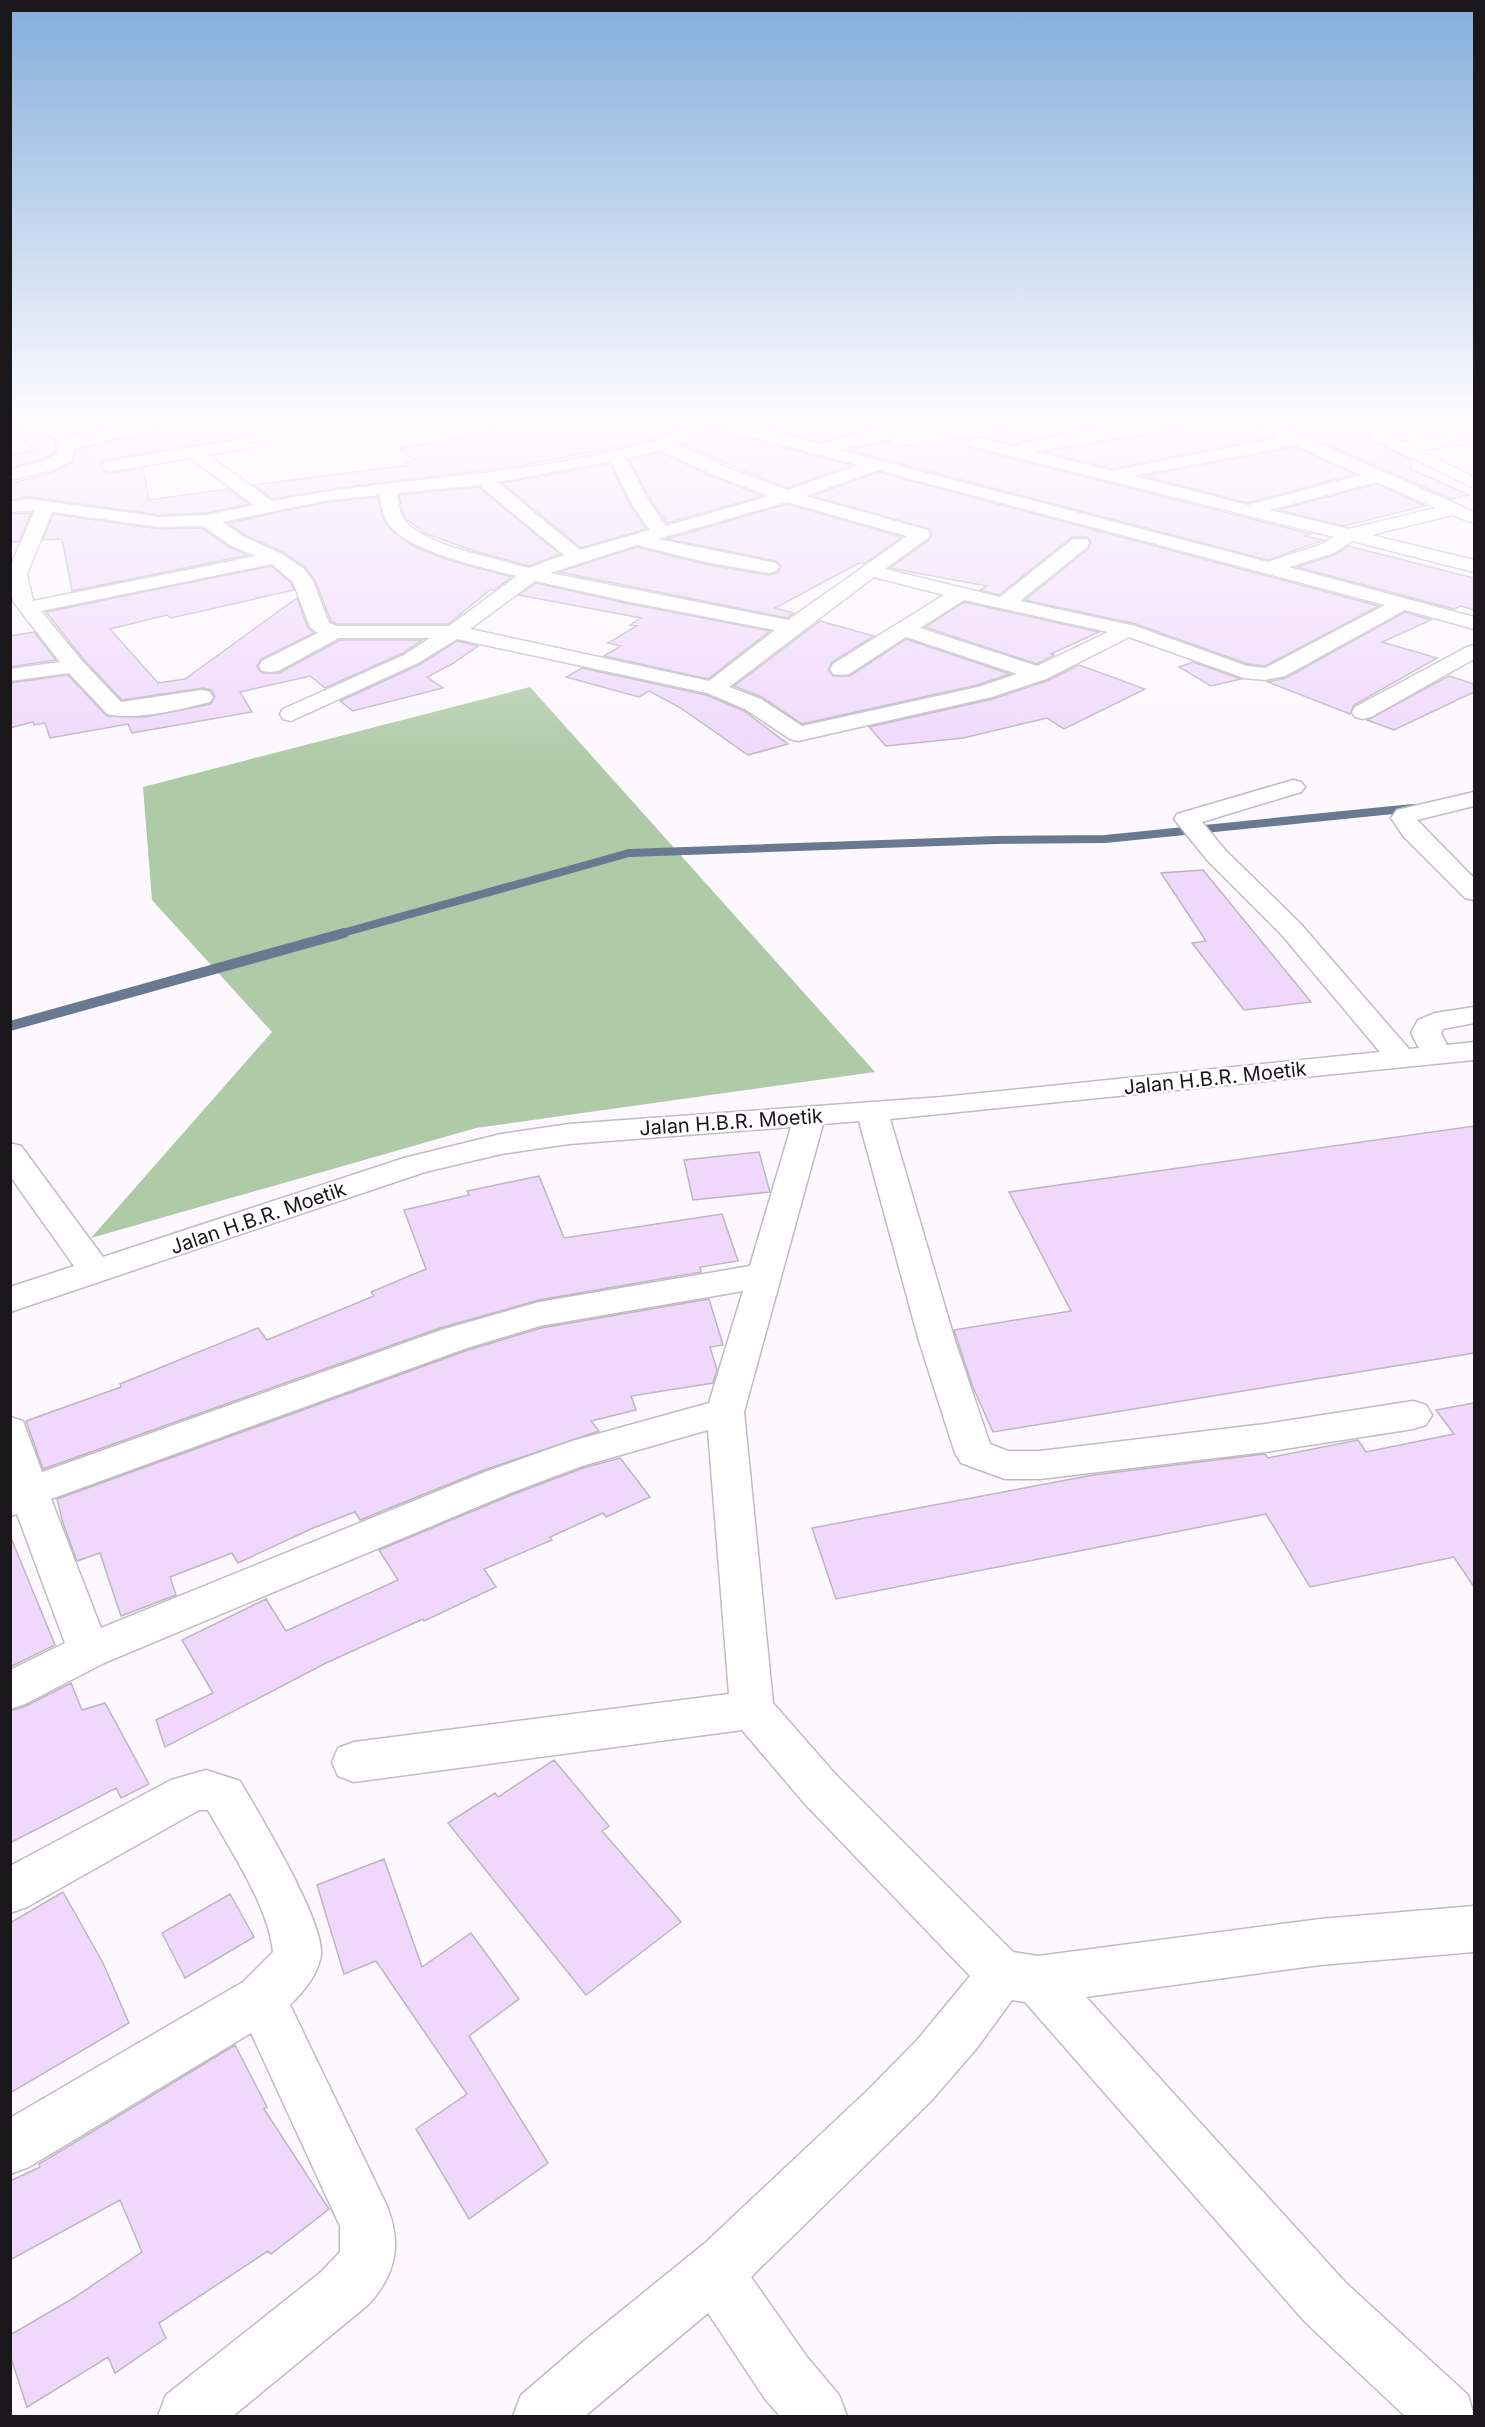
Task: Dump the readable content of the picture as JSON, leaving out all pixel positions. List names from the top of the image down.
{
  "streets": {
    "street": ["Jalan H.B.R. Moetik"]
  }
}
